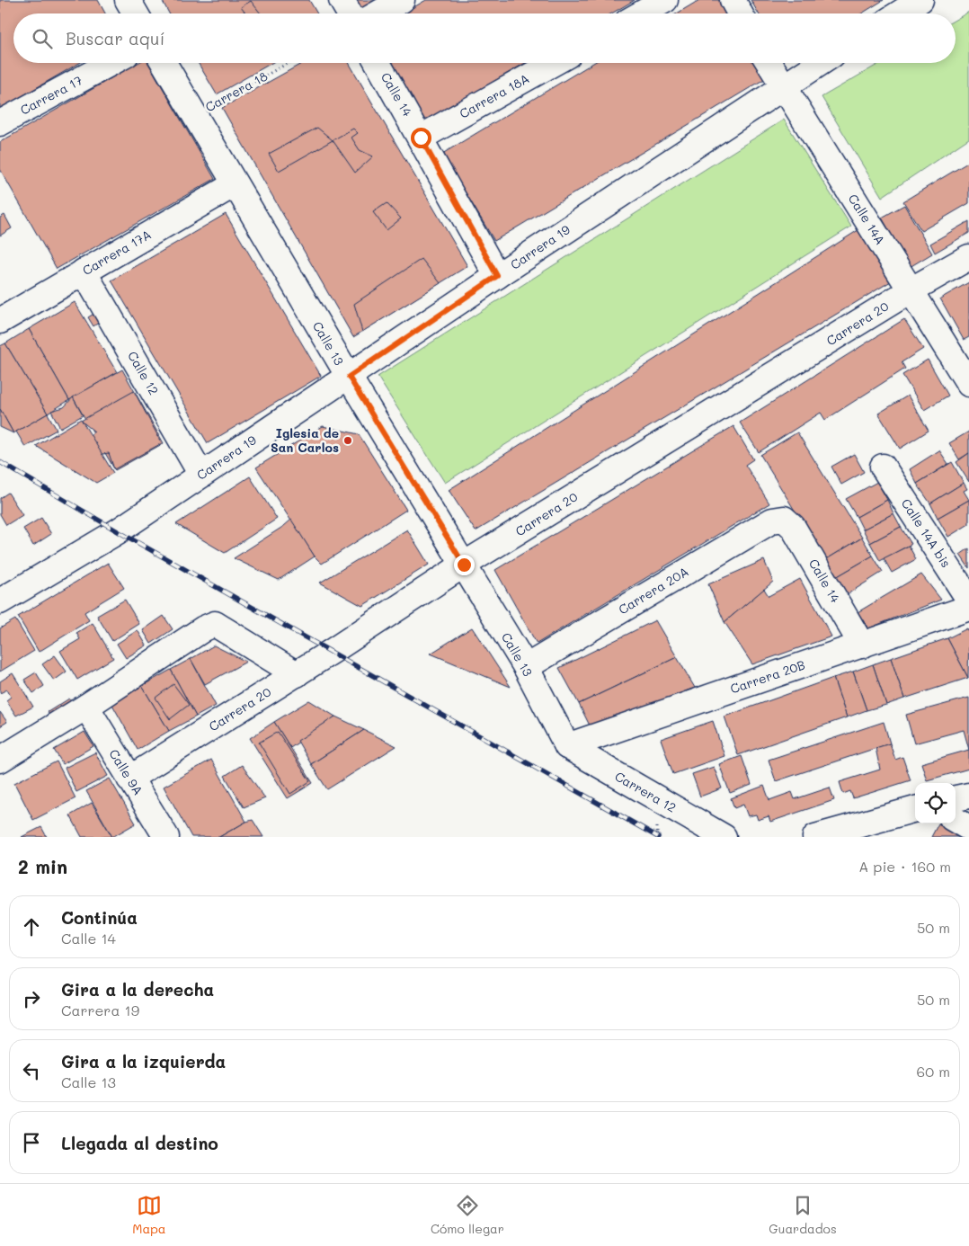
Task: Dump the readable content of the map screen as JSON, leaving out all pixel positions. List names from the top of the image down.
{
  "streets": {
    "street": [
      "Calle 14",
      "Carrera 17",
      "Carrera 18A",
      "Calle 14A",
      "Carrera 19",
      "Carrera 17A",
      "Carrera 20",
      "Calle 13",
      "Calle 12",
      "Calle 14A bis",
      "Carrera 20A",
      "Carrera 20B",
      "Calle 9A",
      "Carrera 12"
    ],
    "path": ["Carrera 18"]
  },
  "crossings": [
    ["Carrera 18", "Calle 13"],
    ["Calle 14", "Carrera 18A"],
    ["Calle 14", "Carrera 19"],
    ["Calle 14", "Carrera 20A"],
    ["Calle 14", "Carrera 20B"],
    ["Calle 14A", "Carrera 19"],
    ["Calle 14A", "Carrera 20"],
    ["Carrera 19", "Calle 13"],
    ["Carrera 19", "Calle 12"],
    ["Carrera 17A", "Calle 13"],
    ["Carrera 17A", "Calle 12"],
    ["Carrera 20", "Calle 13"],
    ["Carrera 20", "Calle 9A"],
    ["Calle 13", "Carrera 20A"],
    ["Calle 13", "Carrera 20B"],
    ["Calle 13", "Carrera 12"],
    ["Carrera 20B", "Carrera 12"]
  ],
  "places": ["Iglesia de San Carlos"],
  "page": {
    "search": "Buscar aquí",
    "heading": ["2 min", "A pie · 160 m"],
    "list": [
      ["Continúa", "Calle 14", "50 m"],
      ["Gira a la derecha", "Carrera 19", "50 m"],
      ["Gira a la izquierda", "Calle 13", "60 m"],
      "Llegada al destino"
    ],
    "nav": ["Mapa", "Cómo llegar", "Guardados"]
  }
}
